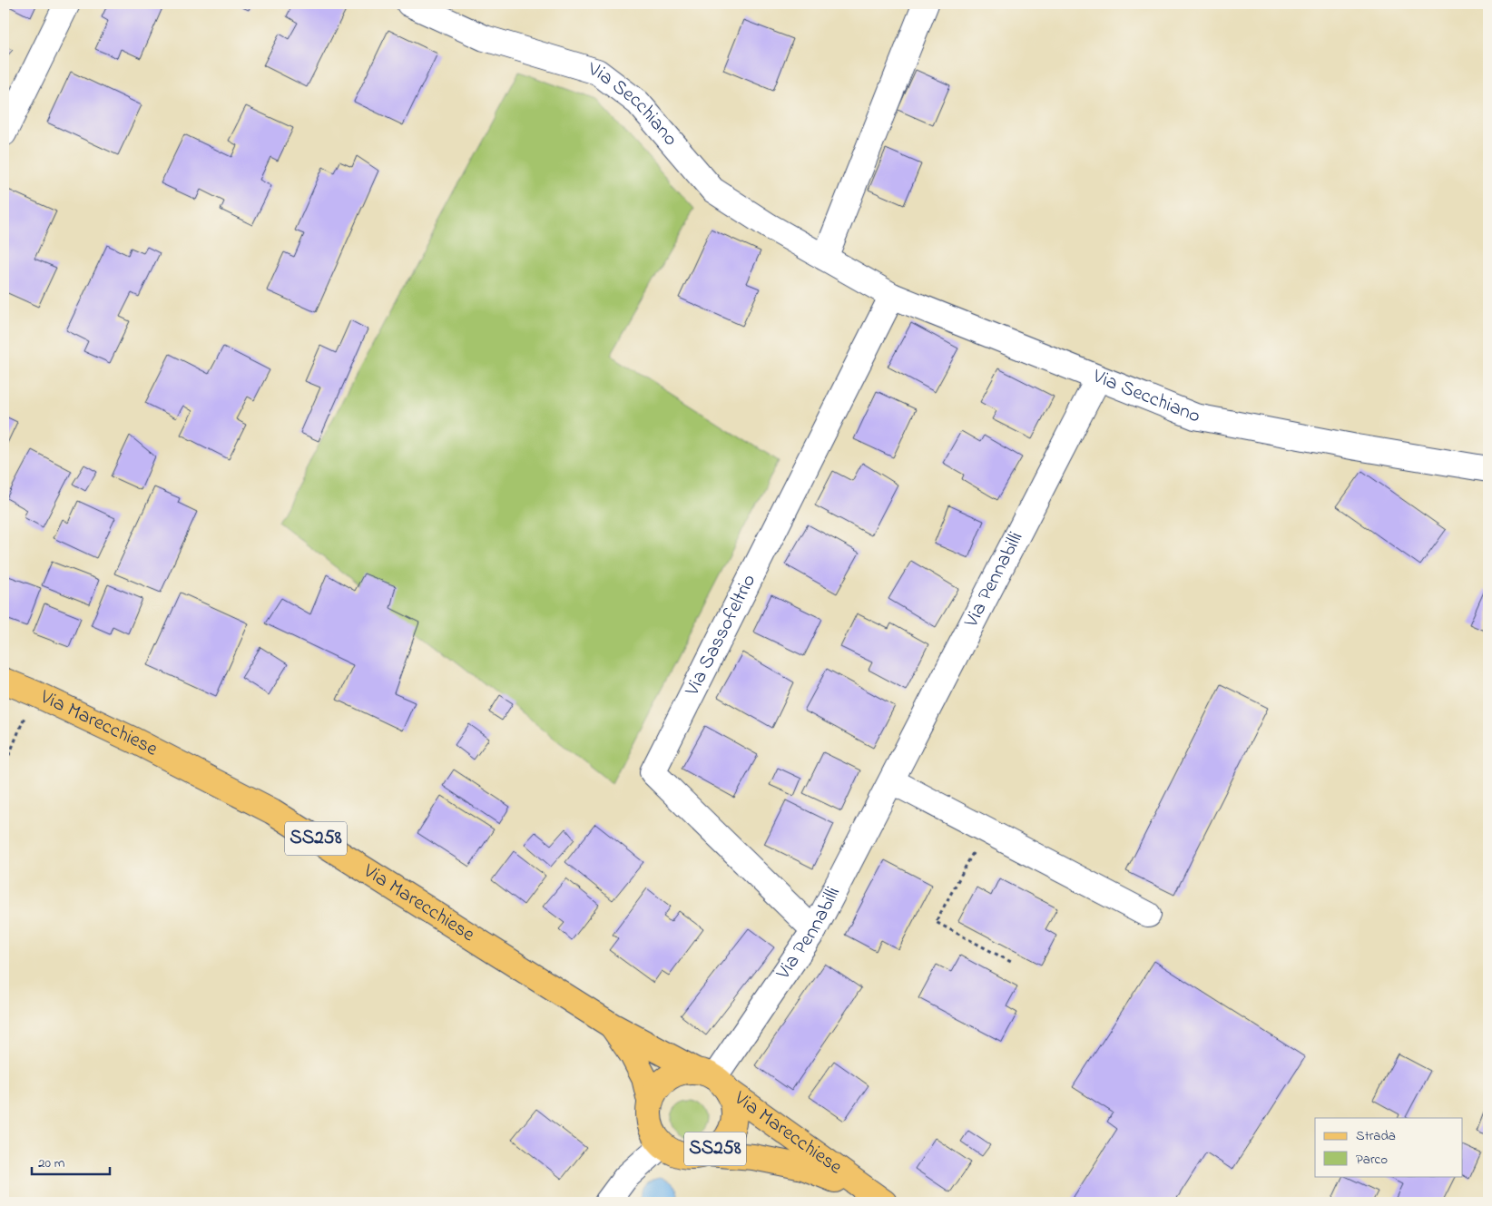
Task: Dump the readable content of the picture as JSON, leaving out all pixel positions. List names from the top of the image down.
{
  "streets": {
    "main road": ["Via Marecchiese", "SS258"],
    "street": ["Via Secchiano", "Via Pennabilli", "Via Sassofeltrio"]
  },
  "crossings": [
    ["Via Secchiano", "Via Pennabilli"],
    ["Via Secchiano", "Via Sassofeltrio"],
    ["Via Pennabilli", "Via Sassofeltrio"],
    ["Via Pennabilli", "Via Marecchiese"]
  ],
  "legend": ["Strada", "Parco"],
  "scale_bar": "20 m"
}
